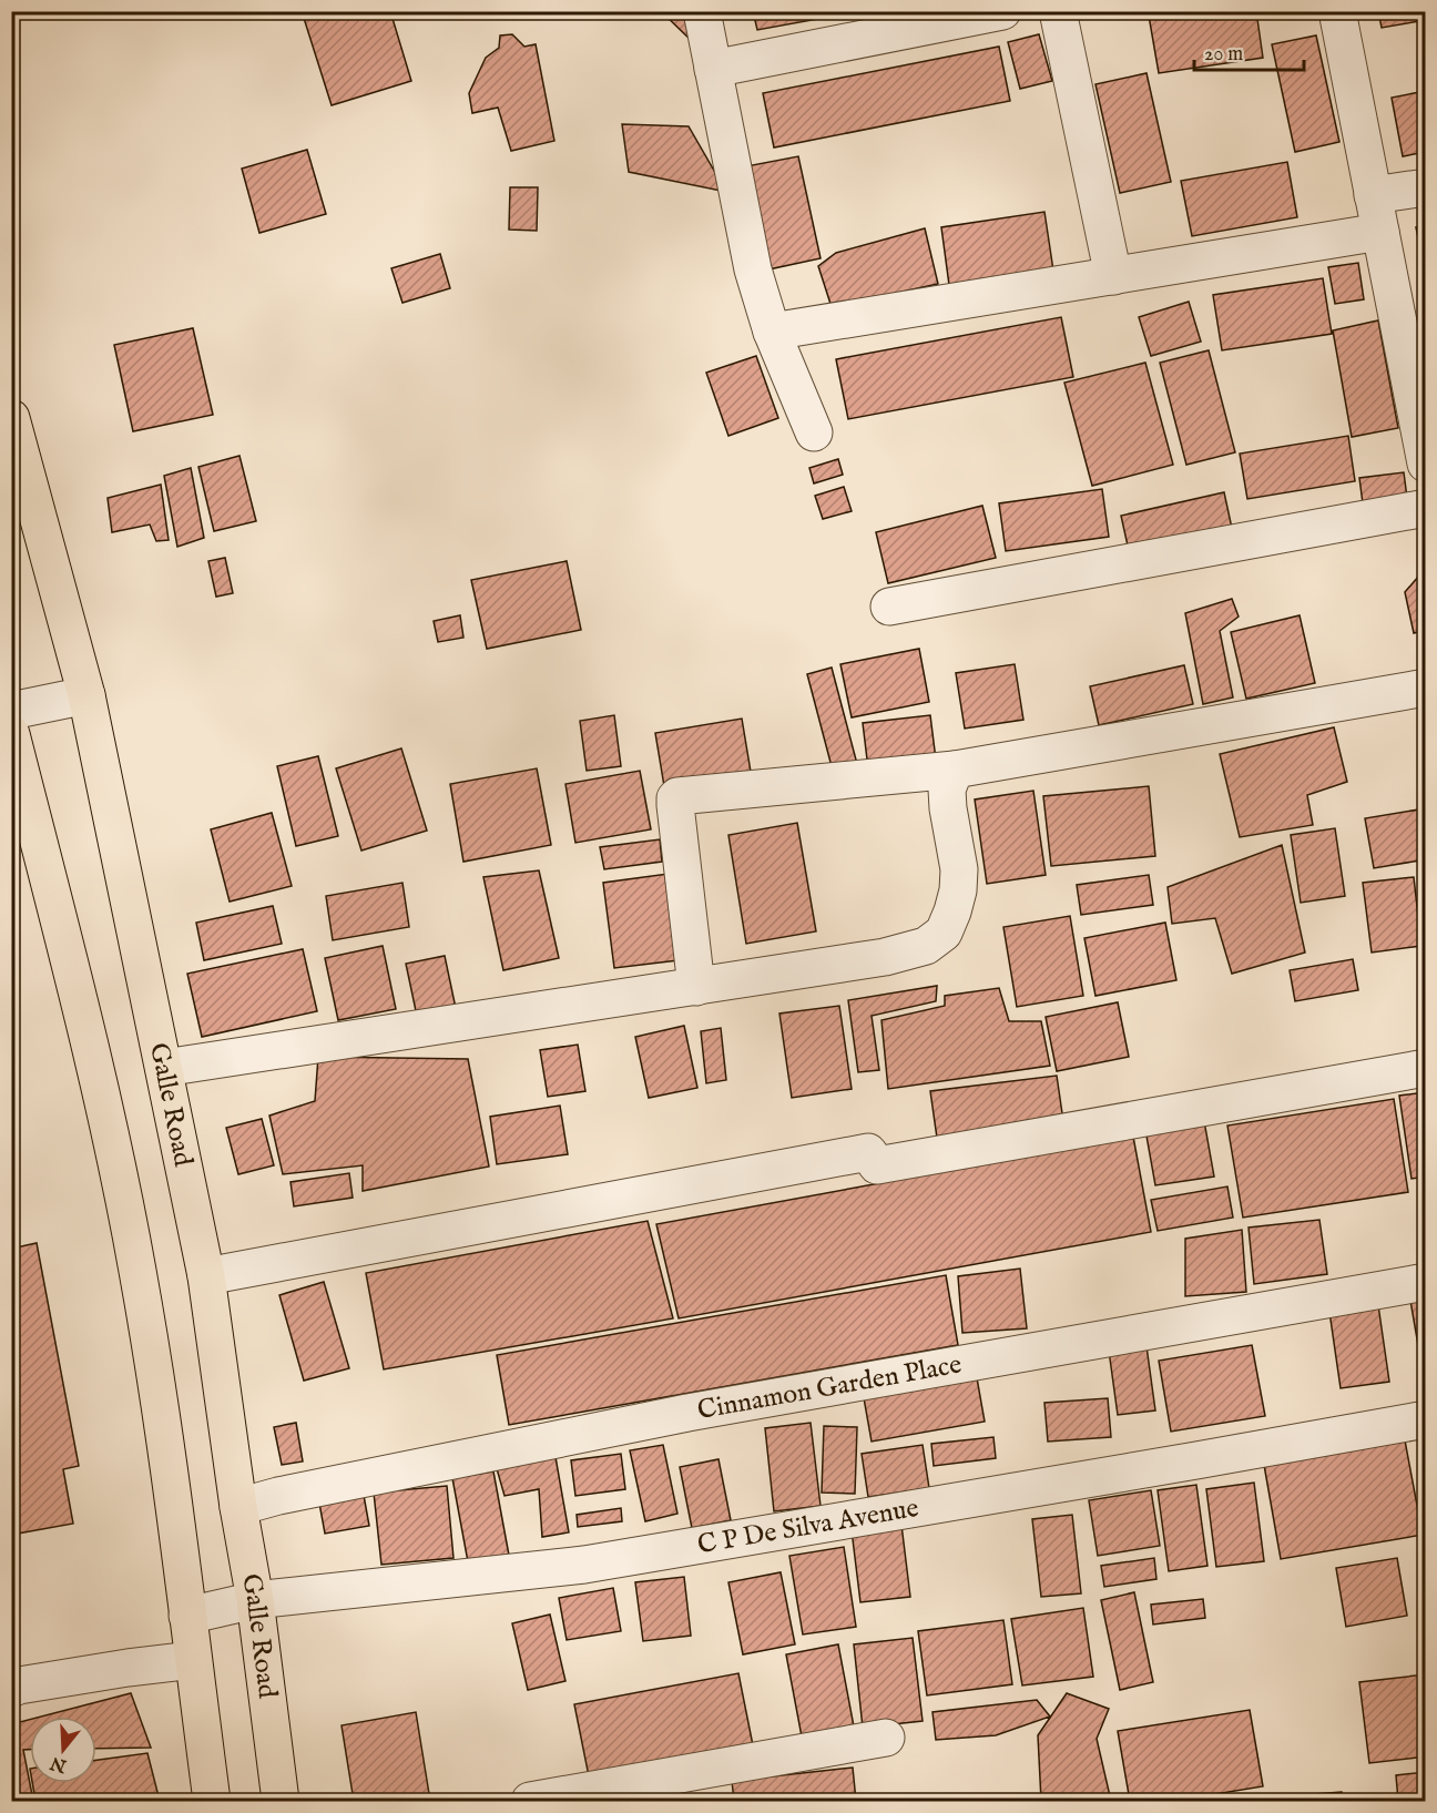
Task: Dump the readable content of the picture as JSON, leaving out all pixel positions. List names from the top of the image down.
{
  "streets": {
    "highway": ["Galle Road"],
    "street": ["Cinnamon Garden Place", "C P De Silva Avenue"]
  },
  "crossings": [
    ["Galle Road", "Cinnamon Garden Place"],
    ["Galle Road", "C P De Silva Avenue"]
  ],
  "scale_bar": "20 m",
  "north": "bottom"
}
